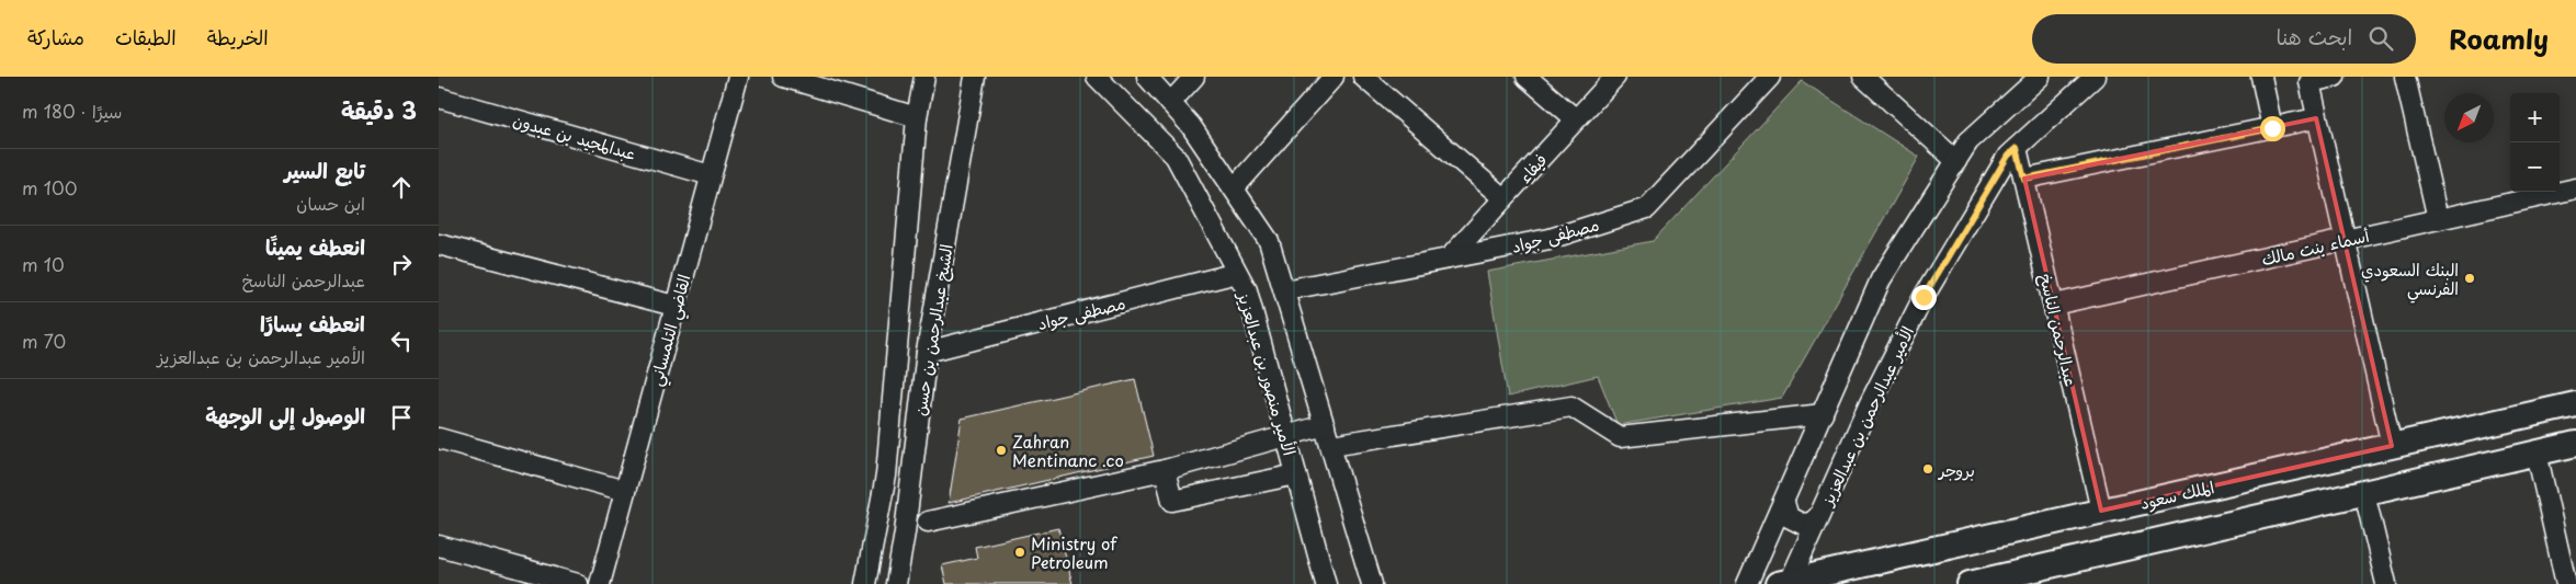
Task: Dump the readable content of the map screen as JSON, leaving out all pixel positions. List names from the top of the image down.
{
  "streets": {
    "main road": ["الملك سعود"],
    "street": [
      "عبدالمجيد بن عبدون",
      "فيفاء",
      "مصطفى جواد",
      "أسماء بنت مالك",
      "القاضي التلمساني",
      "الشيخ عبدالرحمن بن حسن",
      "عبدالرحمن الناسخ",
      "الأمير منصور بن عبدالعزيز",
      "الأمير عبدالرحمن بن عبدالعزيز"
    ]
  },
  "crossings": [
    ["عبدالمجيد بن عبدون", "القاضي التلمساني"],
    ["فيفاء", "مصطفى جواد"],
    ["مصطفى جواد", "الشيخ عبدالرحمن بن حسن"],
    ["مصطفى جواد", "الأمير منصور بن عبدالعزيز"],
    ["أسماء بنت مالك", "عبدالرحمن الناسخ"],
    ["عبدالرحمن الناسخ", "الأمير عبدالرحمن بن عبدالعزيز"],
    ["عبدالرحمن الناسخ", "الملك سعود"],
    ["الأمير عبدالرحمن بن عبدالعزيز", "الملك سعود"]
  ],
  "places": [
    "البنك السعودي الفرنسي",
    "Zahran Mentinanc .co",
    "بروجر",
    "Ministry of Petroleum"
  ],
  "north": "bottom left",
  "page": {
    "header": "Roamly",
    "search": "ابحث هنا",
    "nav": ["الخريطة", "الطبقات", "مشاركة"],
    "heading": ["3 دقيقة", "سيرًا · 180 m"],
    "map_buttons": ["+", "−"],
    "list": [
      ["تابع السير", "ابن حسان", "100 m"],
      ["انعطف يمينًا", "عبدالرحمن الناسخ", "10 m"],
      ["انعطف يسارًا", "الأمير عبدالرحمن بن عبدالعزيز", "70 m"],
      "الوصول إلى الوجهة"
    ]
  }
}
